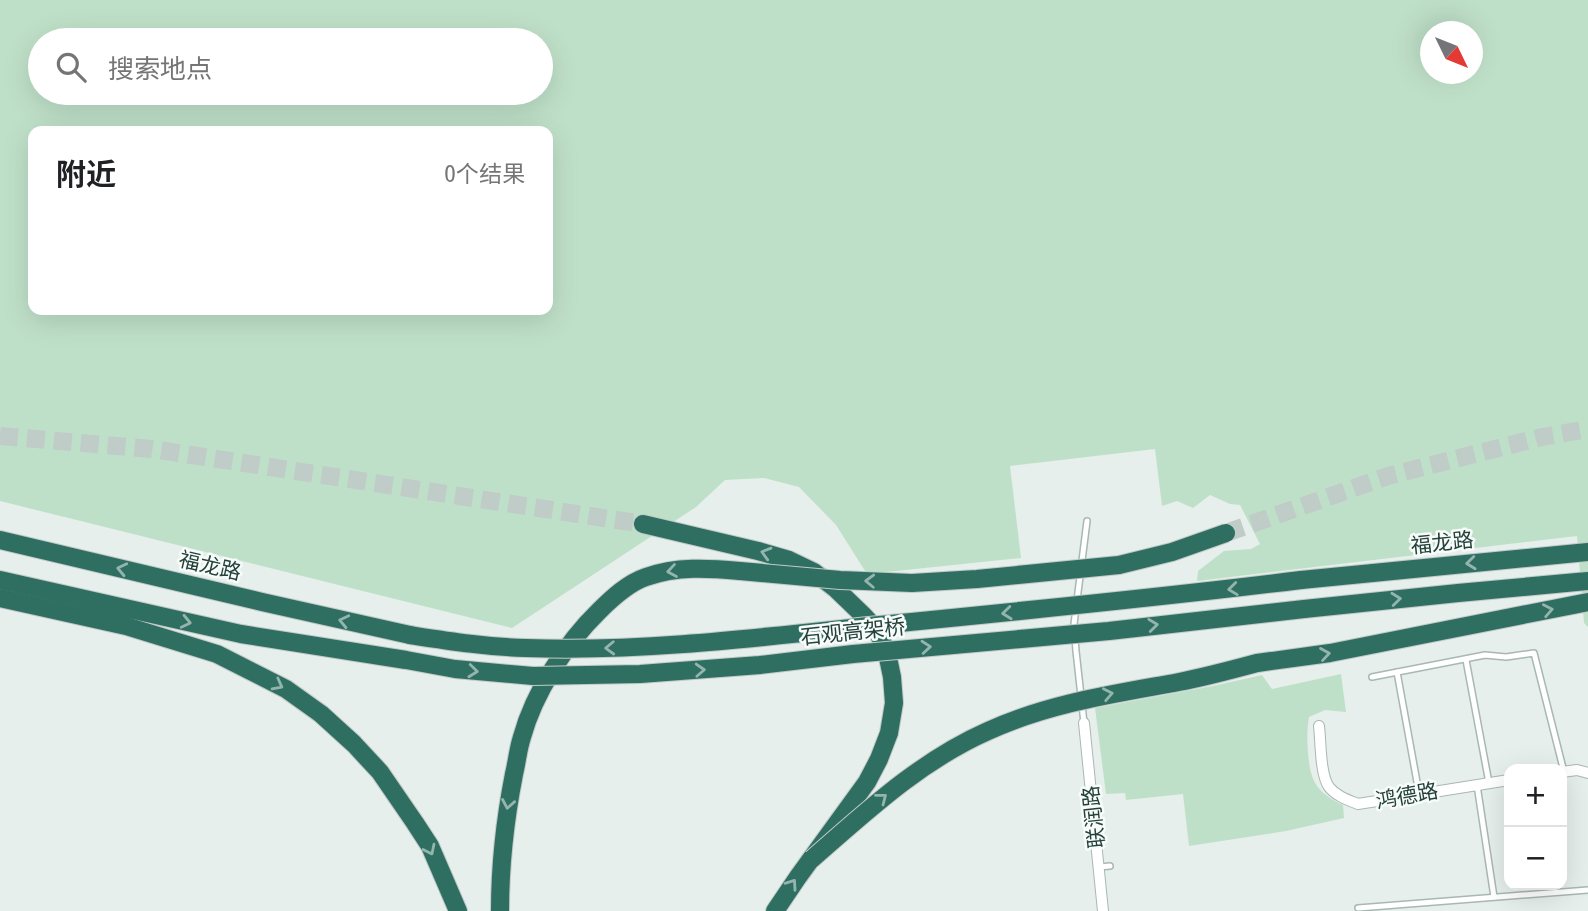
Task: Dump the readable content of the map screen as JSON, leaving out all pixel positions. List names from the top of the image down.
{
  "streets": {
    "highway": ["福龙路", "石观高架桥"],
    "street": ["鸿德路", "联润路"]
  },
  "crossings": [
    ["福龙路", "石观高架桥"]
  ],
  "one_way": ["福龙路"],
  "north": "bottom right",
  "page": {
    "search": "搜索地点",
    "heading": ["附近", "0个结果"],
    "map_buttons": ["+", "−"]
  }
}
